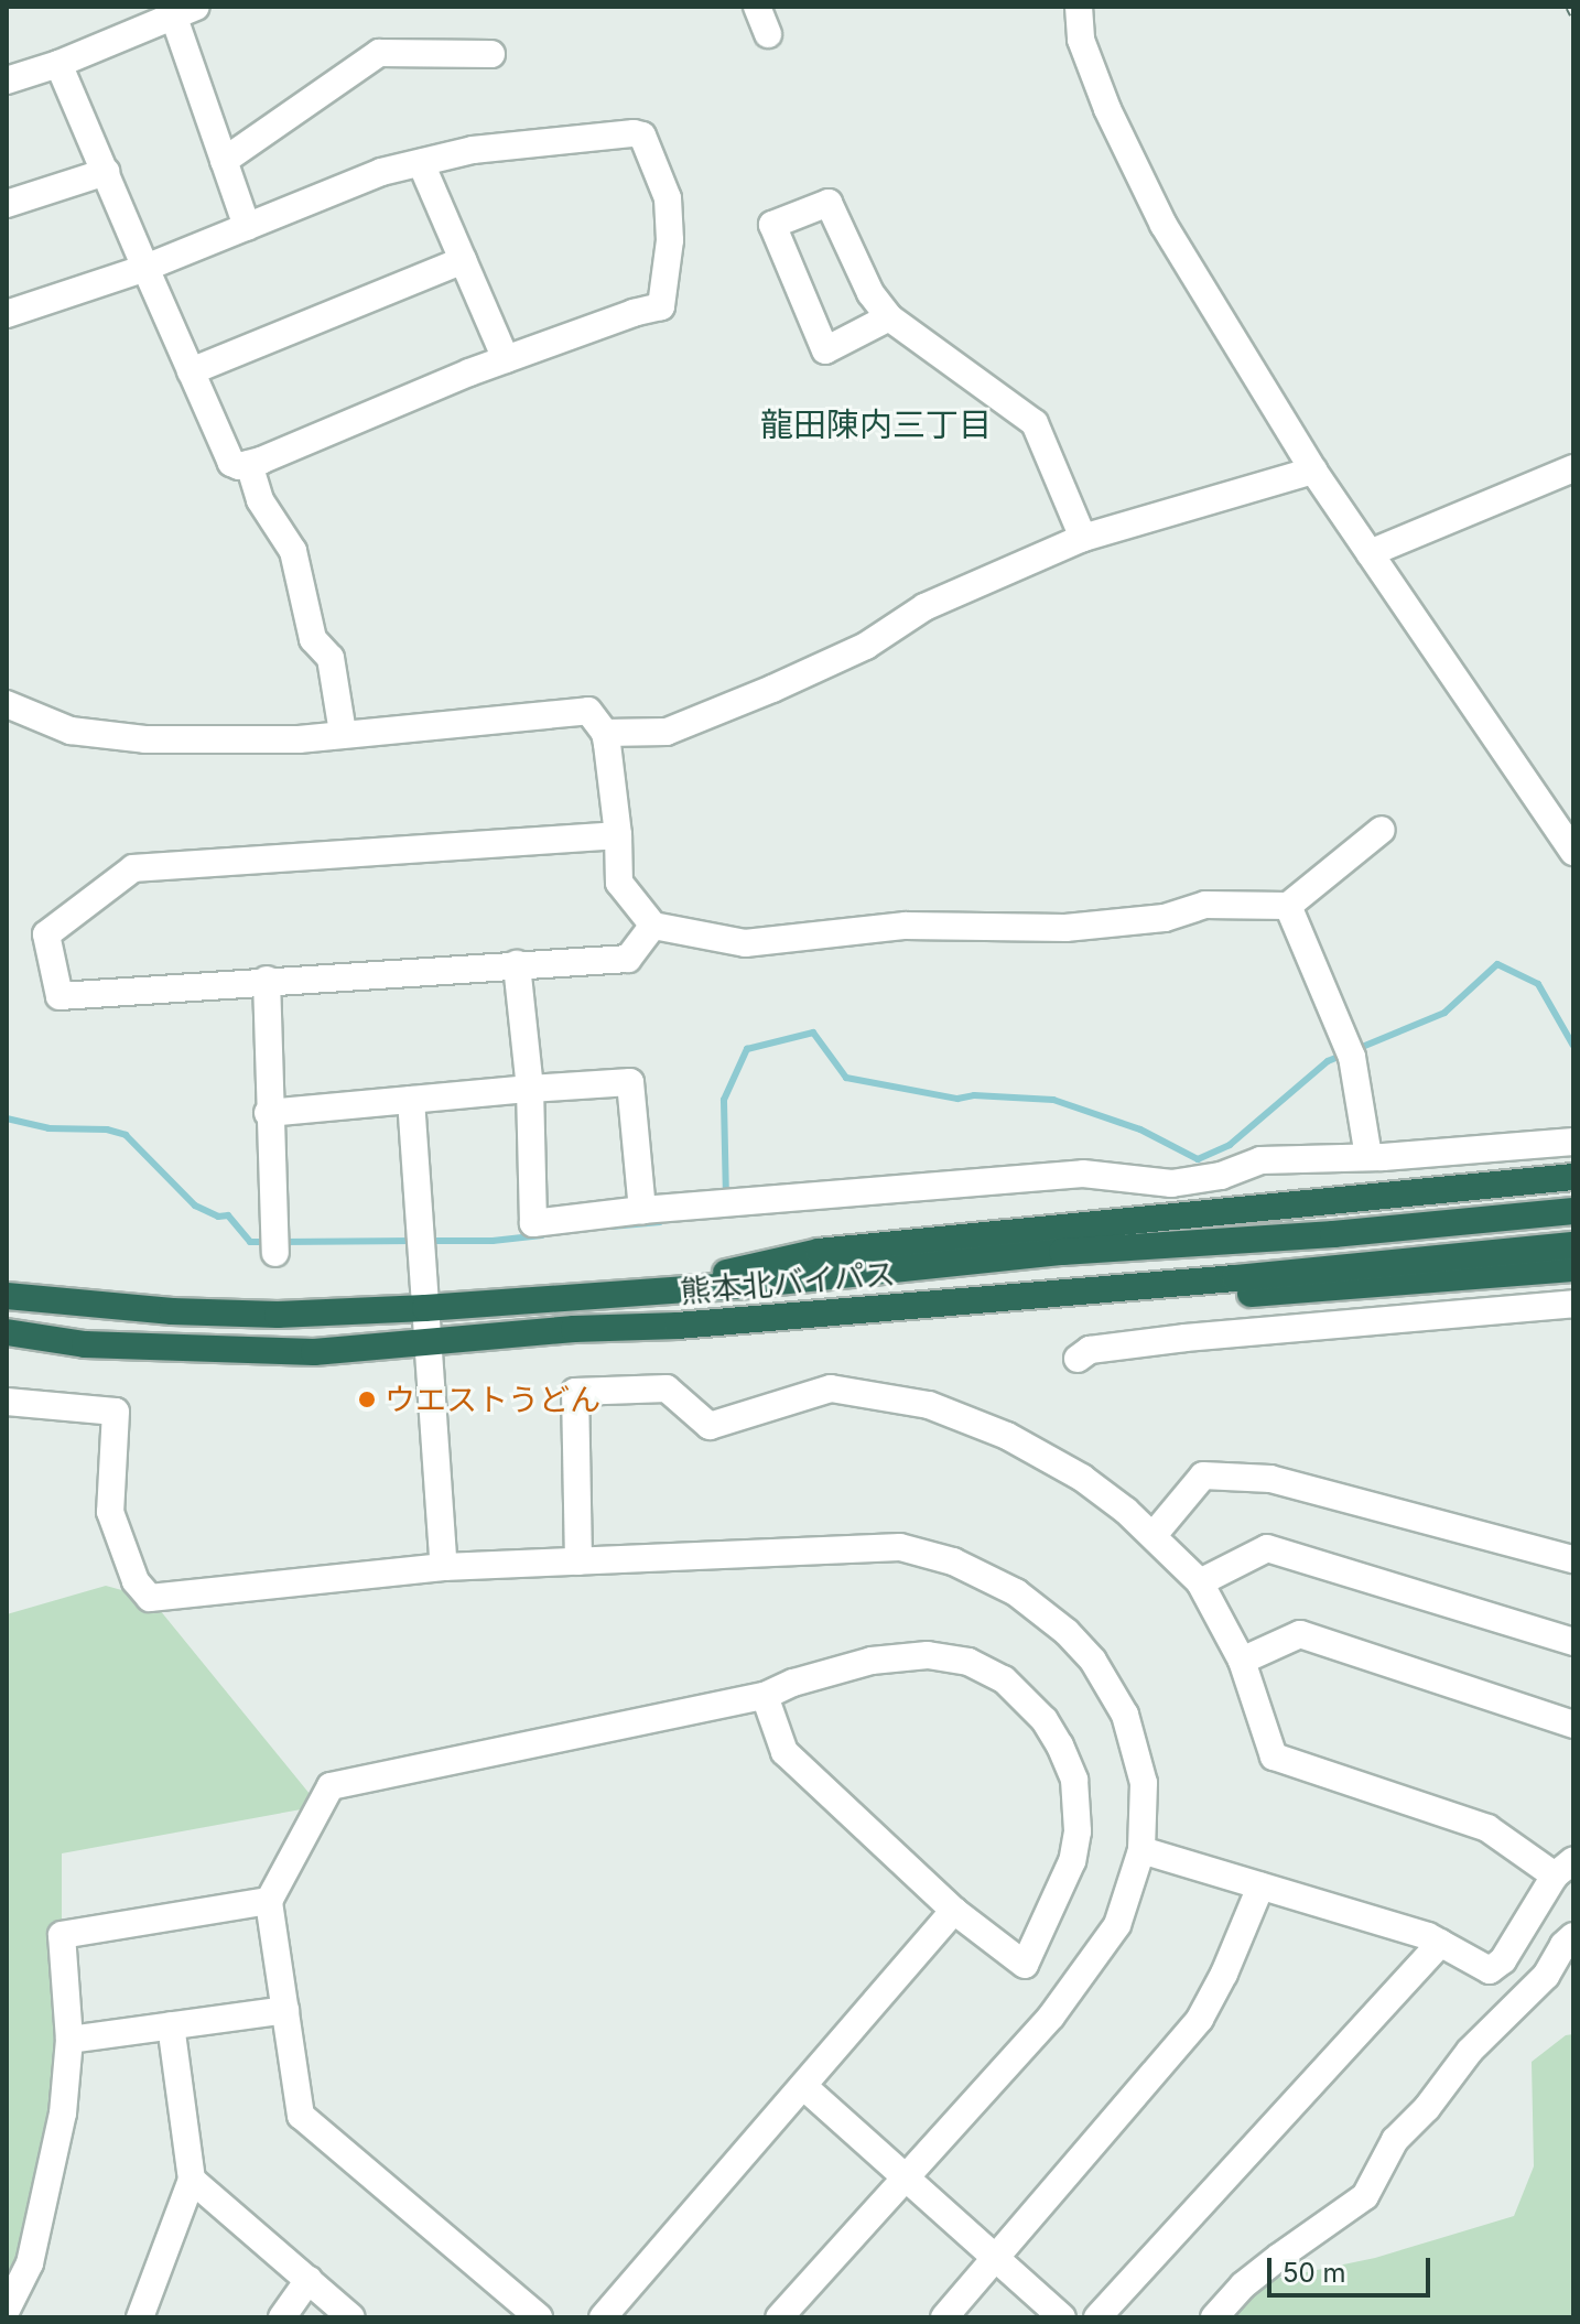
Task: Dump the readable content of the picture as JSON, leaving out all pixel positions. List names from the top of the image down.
{
  "streets": {
    "highway": ["熊本北バイパス"]
  },
  "districts": ["龍田陳内三丁目"],
  "places": ["ウエストうどん"],
  "scale_bar": "50 m"
}
